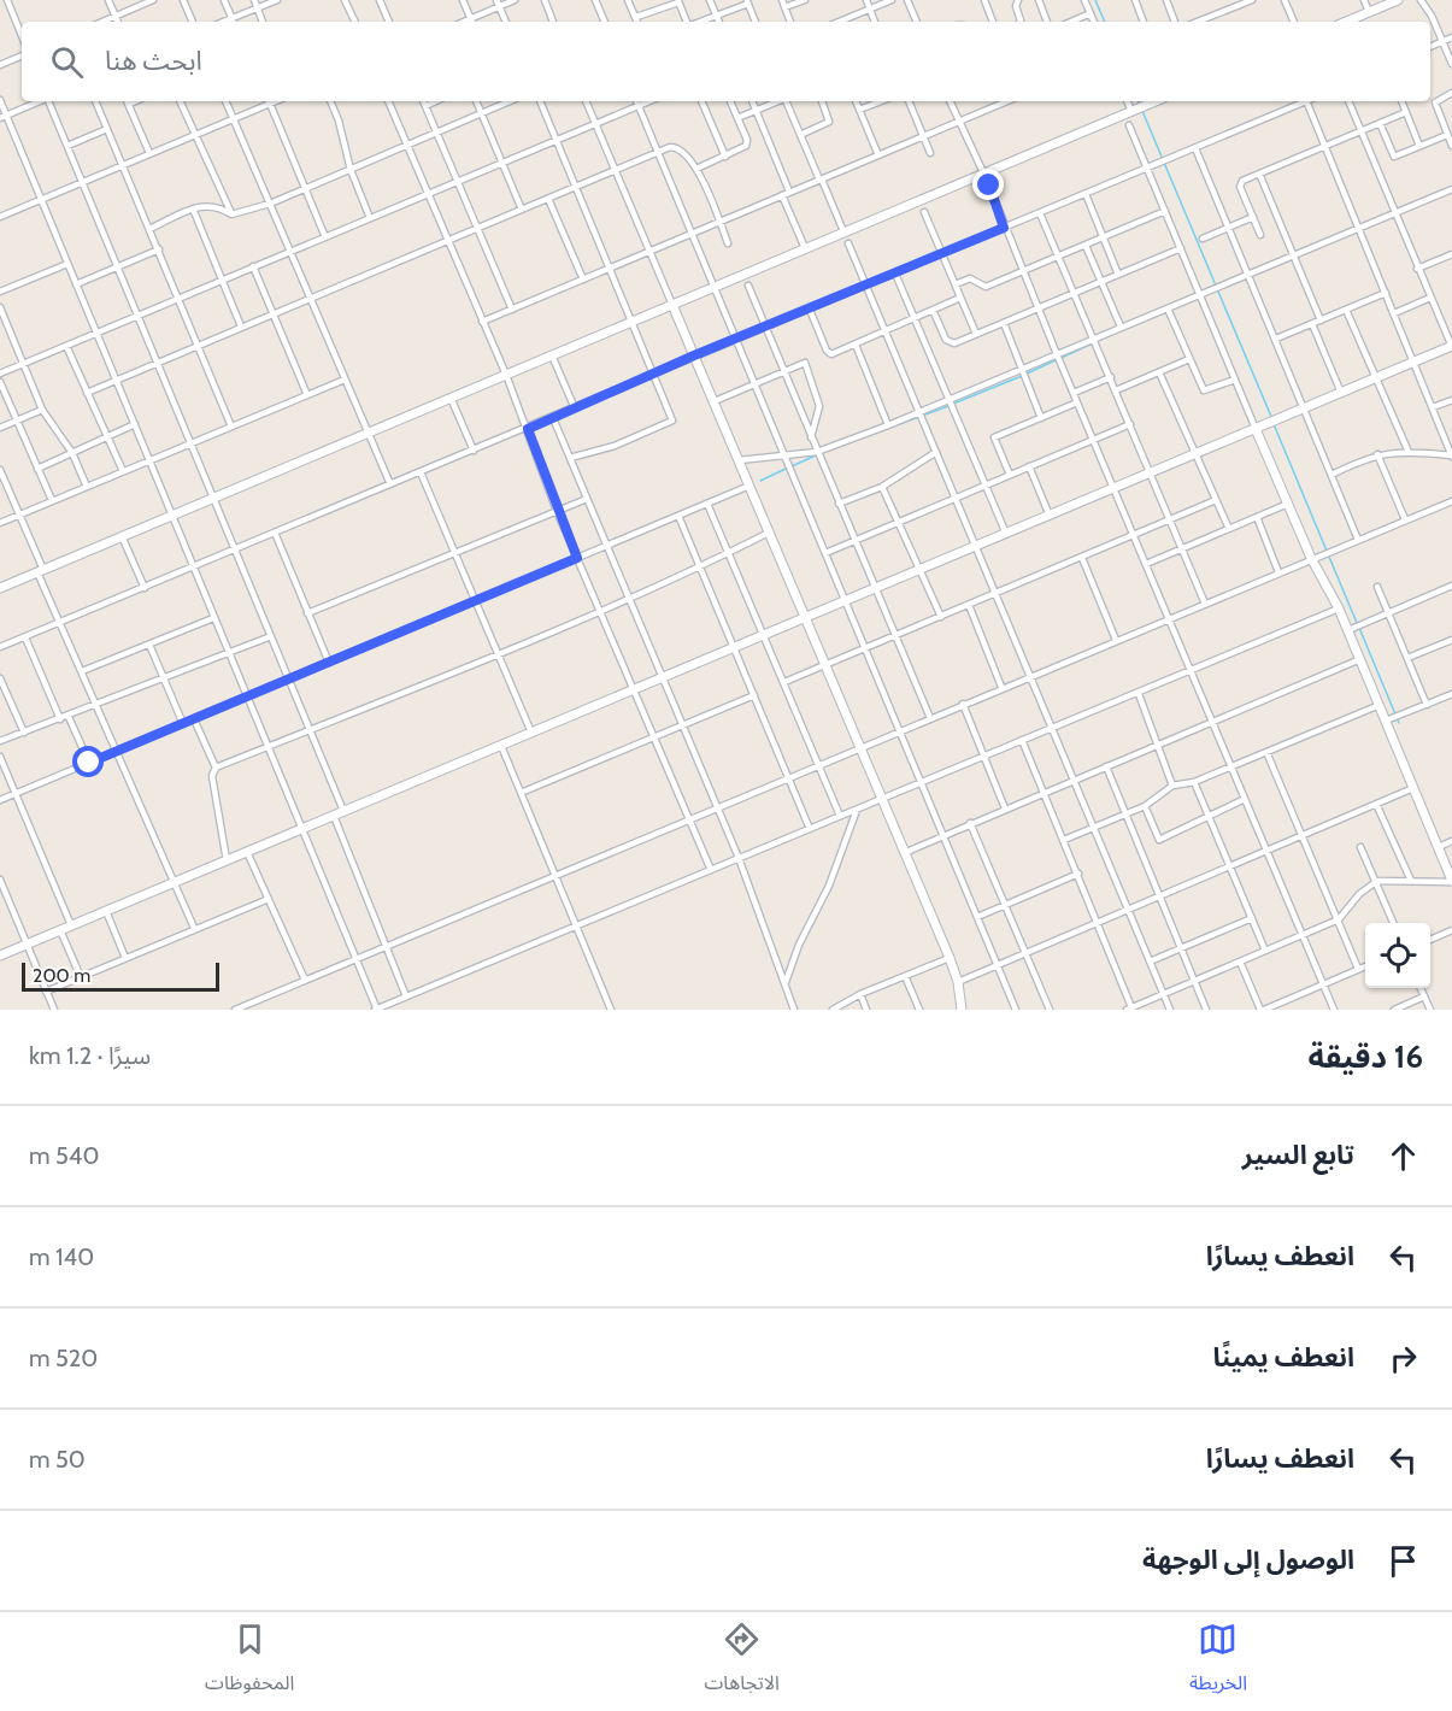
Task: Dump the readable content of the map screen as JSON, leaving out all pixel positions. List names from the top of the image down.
{
  "scale_bar": "200 m",
  "page": {
    "search": "ابحث هنا",
    "scale": "200 m",
    "heading": ["16 دقيقة", "سيرًا · 1.2 km"],
    "list": [
      ["تابع السير", "540 m"],
      ["انعطف يسارًا", "140 m"],
      ["انعطف يمينًا", "520 m"],
      ["انعطف يسارًا", "50 m"],
      "الوصول إلى الوجهة"
    ],
    "nav": ["الخريطة", "الاتجاهات", "المحفوظات"]
  }
}
